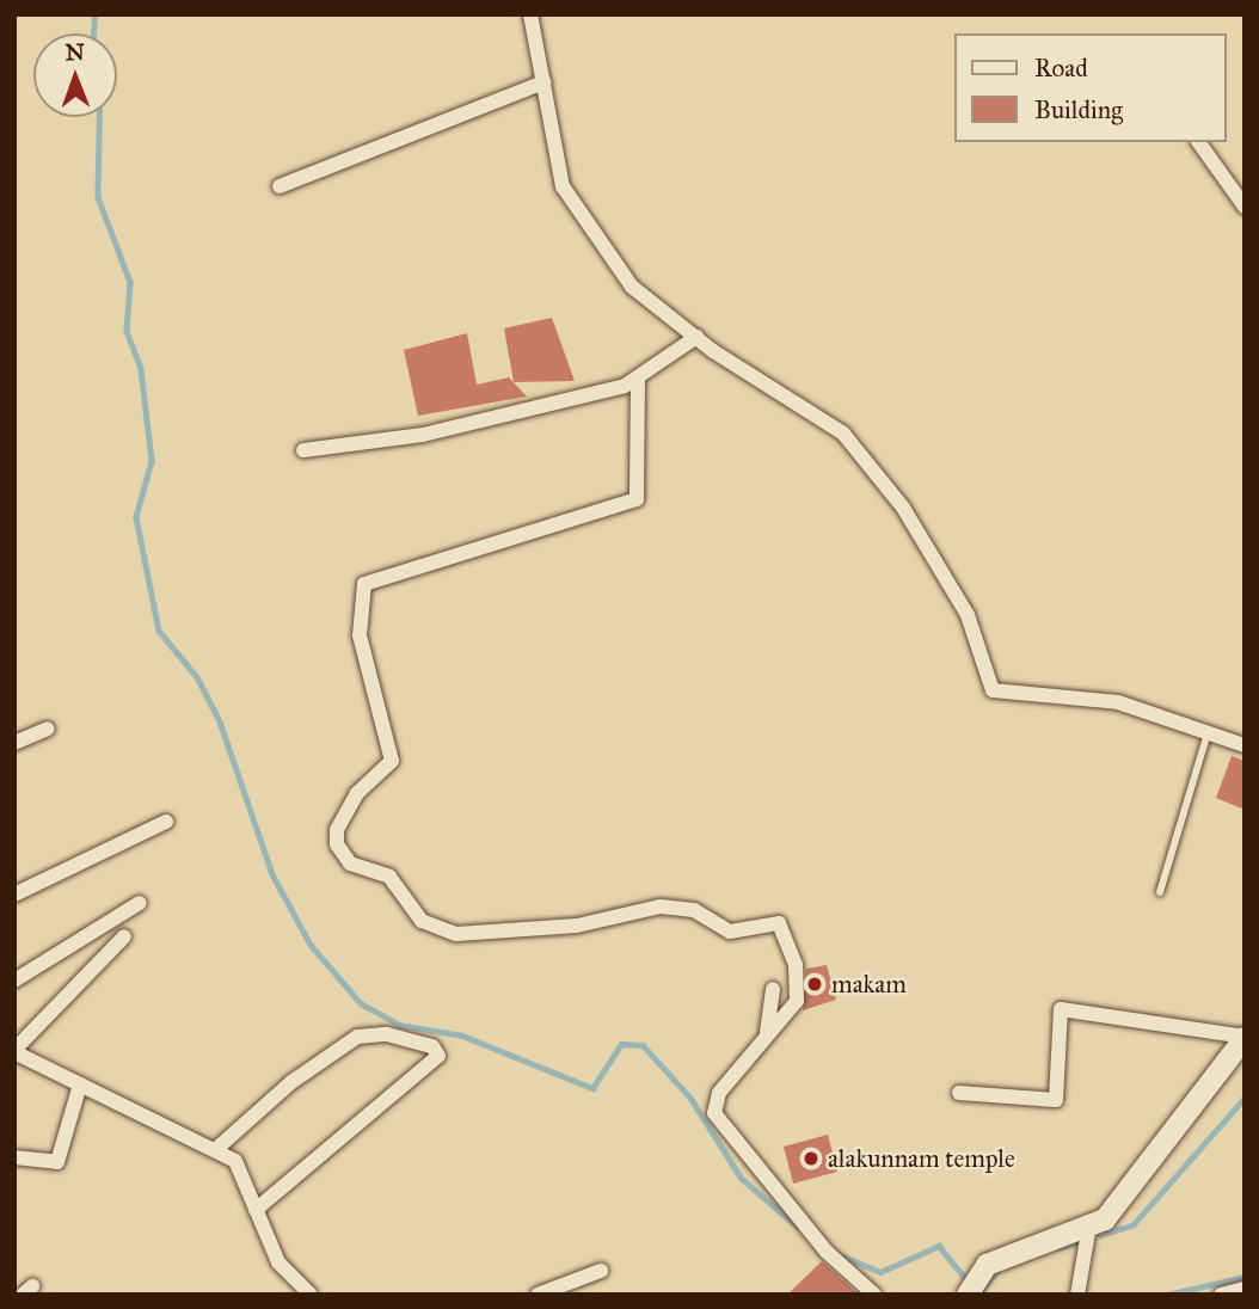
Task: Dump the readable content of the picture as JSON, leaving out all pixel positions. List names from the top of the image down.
{
  "places": ["makam", "alakunnam temple"],
  "legend": ["Road", "Building"],
  "north": "top"
}
